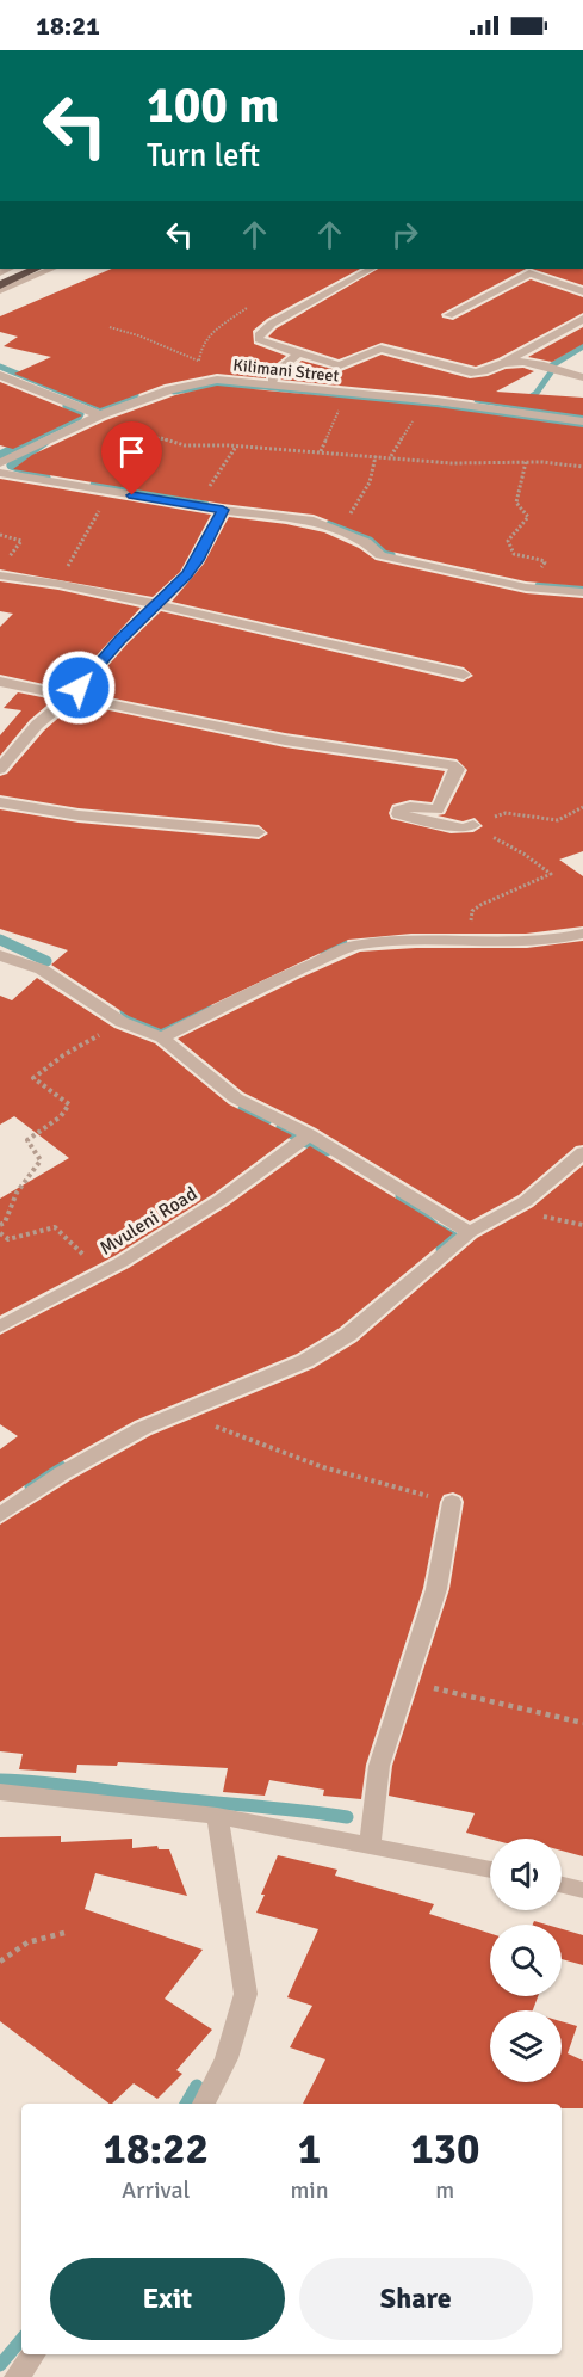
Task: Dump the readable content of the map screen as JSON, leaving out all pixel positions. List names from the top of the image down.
{
  "streets": {
    "street": ["Kilimani Street", "Mvuleni Road"]
  },
  "page": {
    "status": "18:21",
    "turn": ["100 m", "Turn left"],
    "eta": [
      "18:22",
      "Arrival",
      "1",
      "min",
      "130",
      "m"
    ],
    "buttons": ["Exit", "Share"]
  }
}
